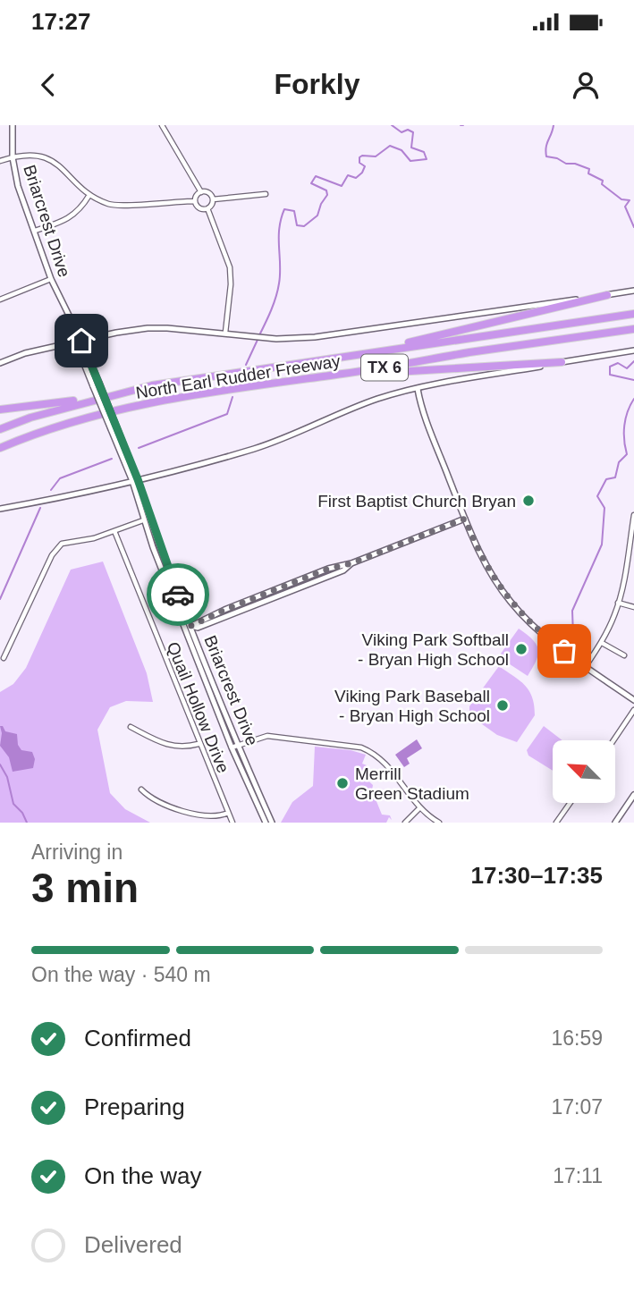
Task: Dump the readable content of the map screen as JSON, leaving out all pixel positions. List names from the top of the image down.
{
  "streets": {
    "highway": ["TX 6", "North Earl Rudder Freeway"],
    "main road": ["Briarcrest Drive"],
    "street": ["Quail Hollow Drive"]
  },
  "places": [
    "First Baptist Church Bryan",
    "Viking Park Softball - Bryan High School",
    "Viking Park Baseball - Bryan High School",
    "Merrill Green Stadium"
  ],
  "north": "top left",
  "page": {
    "status": "17:27",
    "header": "Forkly",
    "heading": ["3 min", "Arriving in", "17:30–17:35"],
    "bar": "On the way · 540 m",
    "list": [
      ["Confirmed", "16:59"],
      ["Preparing", "17:07"],
      ["On the way", "17:11"],
      "Delivered"
    ]
  }
}
